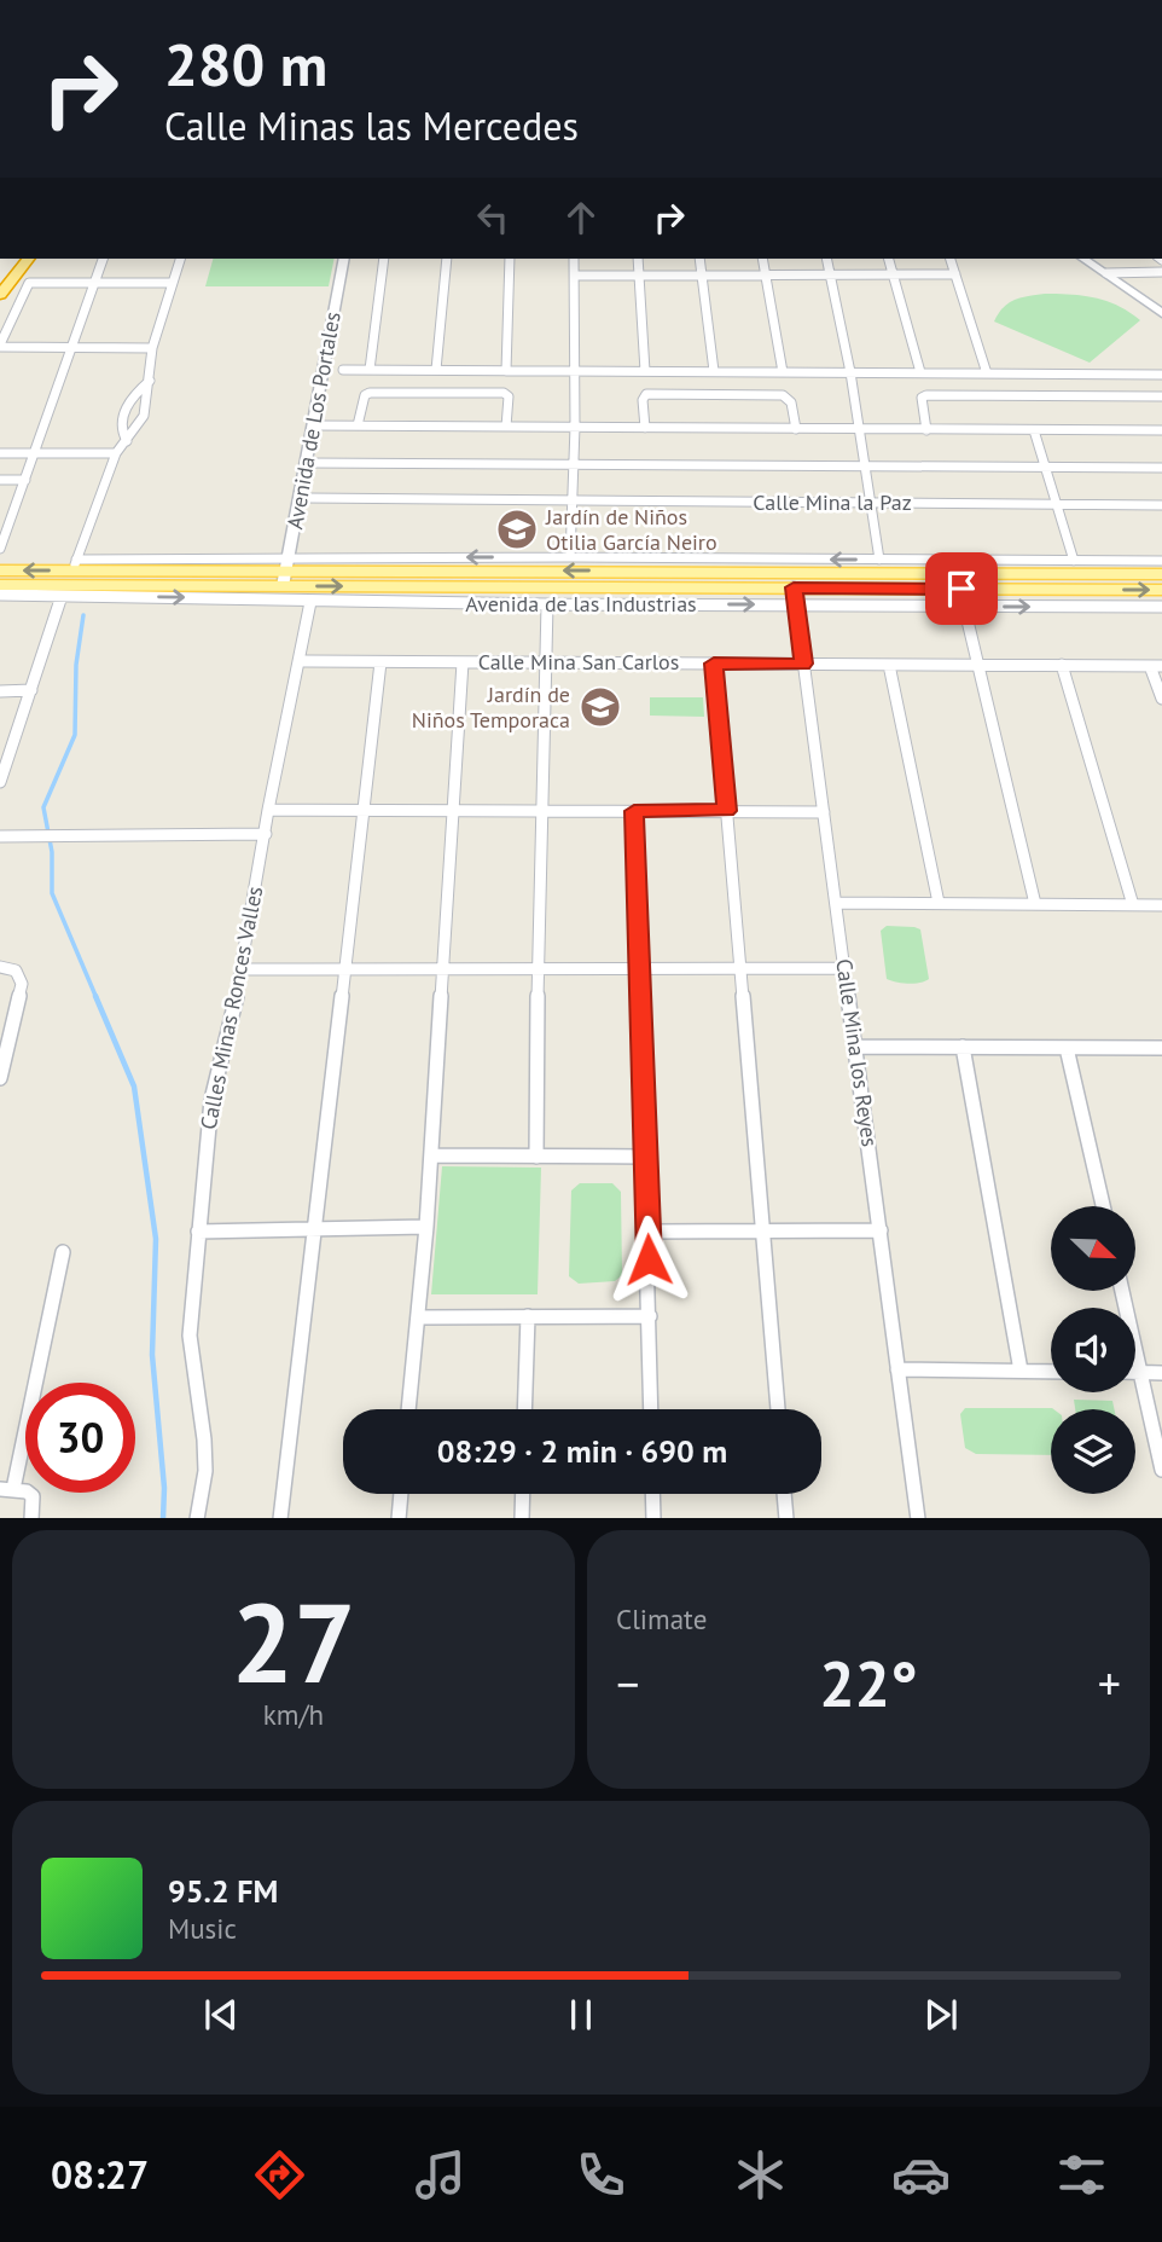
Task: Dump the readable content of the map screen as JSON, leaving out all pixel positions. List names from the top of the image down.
{
  "streets": {
    "main road": ["Avenida de las Industrias"],
    "street": [
      "Avenida de Los Portales",
      "Calle Mina la Paz",
      "Calle Mina San Carlos",
      "Calles Minas Ronces Valles",
      "Calle Mina los Reyes"
    ]
  },
  "crossings": [
    ["Avenida de Los Portales", "Calle Mina la Paz"],
    ["Avenida de Los Portales", "Avenida de las Industrias"],
    ["Avenida de las Industrias", "Calles Minas Ronces Valles"],
    ["Avenida de las Industrias", "Calle Mina los Reyes"],
    ["Calle Mina San Carlos", "Calles Minas Ronces Valles"],
    ["Calle Mina San Carlos", "Calle Mina los Reyes"]
  ],
  "places": {
    "school or university": ["Jardín de Niños Otilia García Neiro", "Jardín de Niños Temporaca"]
  },
  "north": "bottom right",
  "page": {
    "turn": ["280 m", "Calle Minas las Mercedes"],
    "limit": "30",
    "trip": "08:29 · 2 min · 690 m",
    "tile": [
      ["27", "km/h"],
      "Climate"
    ],
    "heat": ["−", "22°", "+"],
    "song": ["95.2 FM", "Music"],
    "tabs": "08:27"
  }
}
